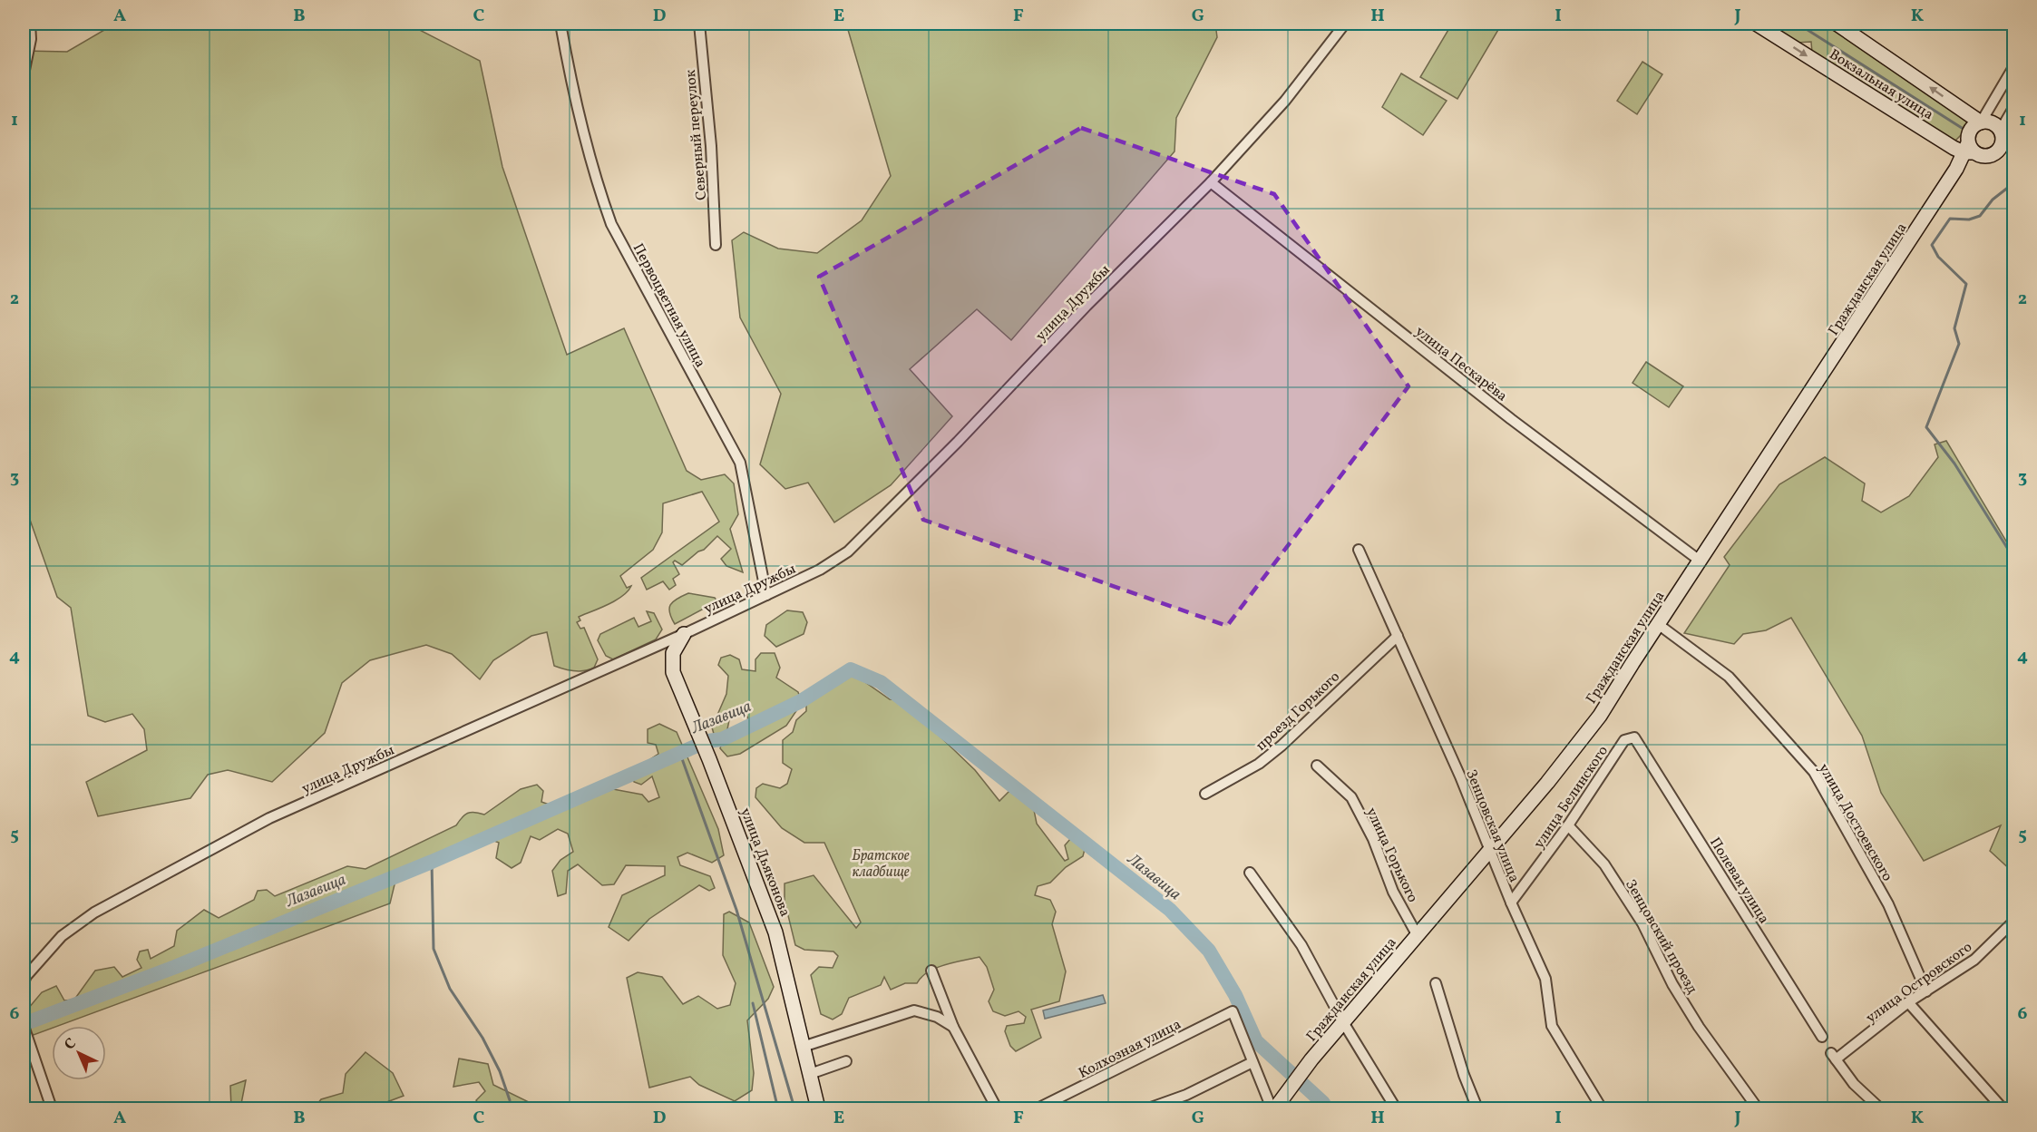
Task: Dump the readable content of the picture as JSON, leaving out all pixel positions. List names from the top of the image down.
{
  "streets": {
    "main road": ["Вокзальная улица", "Гражданская улица", "улица Дьяконова"],
    "street": [
      "Северный переулок",
      "улица Дружбы",
      "Первоцветная улица",
      "улица Пескарёва",
      "проезд Горького",
      "улица Белинского",
      "улица Достоевского",
      "Зенцовская улица",
      "улица Горького",
      "Полевая улица",
      "Зенцовский проезд",
      "улица Островского",
      "Колхозная улица"
    ]
  },
  "crossings": [
    ["Вокзальная улица", "Гражданская улица"],
    ["Гражданская улица", "улица Пескарёва"],
    ["Гражданская улица", "улица Достоевского"],
    ["Гражданская улица", "Зенцовская улица"],
    ["Гражданская улица", "улица Горького"],
    ["улица Дружбы", "Первоцветная улица"],
    ["улица Дружбы", "улица Пескарёва"],
    ["улица Дружбы", "улица Дьяконова"],
    ["проезд Горького", "Зенцовская улица"],
    ["улица Белинского", "Зенцовская улица"],
    ["улица Белинского", "Полевая улица"],
    ["улица Белинского", "Зенцовский проезд"],
    ["улица Достоевского", "улица Островского"]
  ],
  "water": ["Лазавица"],
  "parks": ["Братское кладбище"],
  "north": "top left",
  "grid": {
    "columns": [
      "A",
      "B",
      "C",
      "D",
      "E",
      "F",
      "G",
      "H",
      "I",
      "J",
      "K"
    ],
    "rows": [
      "1",
      "2",
      "3",
      "4",
      "5",
      "6"
    ]
  }
}
